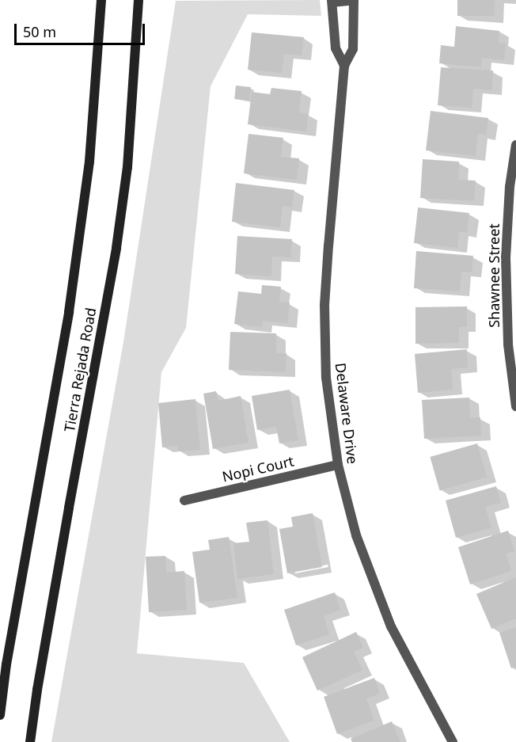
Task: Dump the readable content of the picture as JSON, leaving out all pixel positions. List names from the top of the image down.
{
  "streets": {
    "main road": ["Tierra Rejada Road"],
    "street": ["Shawnee Street", "Delaware Drive", "Nopi Court"]
  },
  "crossings": [
    ["Delaware Drive", "Nopi Court"]
  ],
  "scale_bar": "50 m"
}
